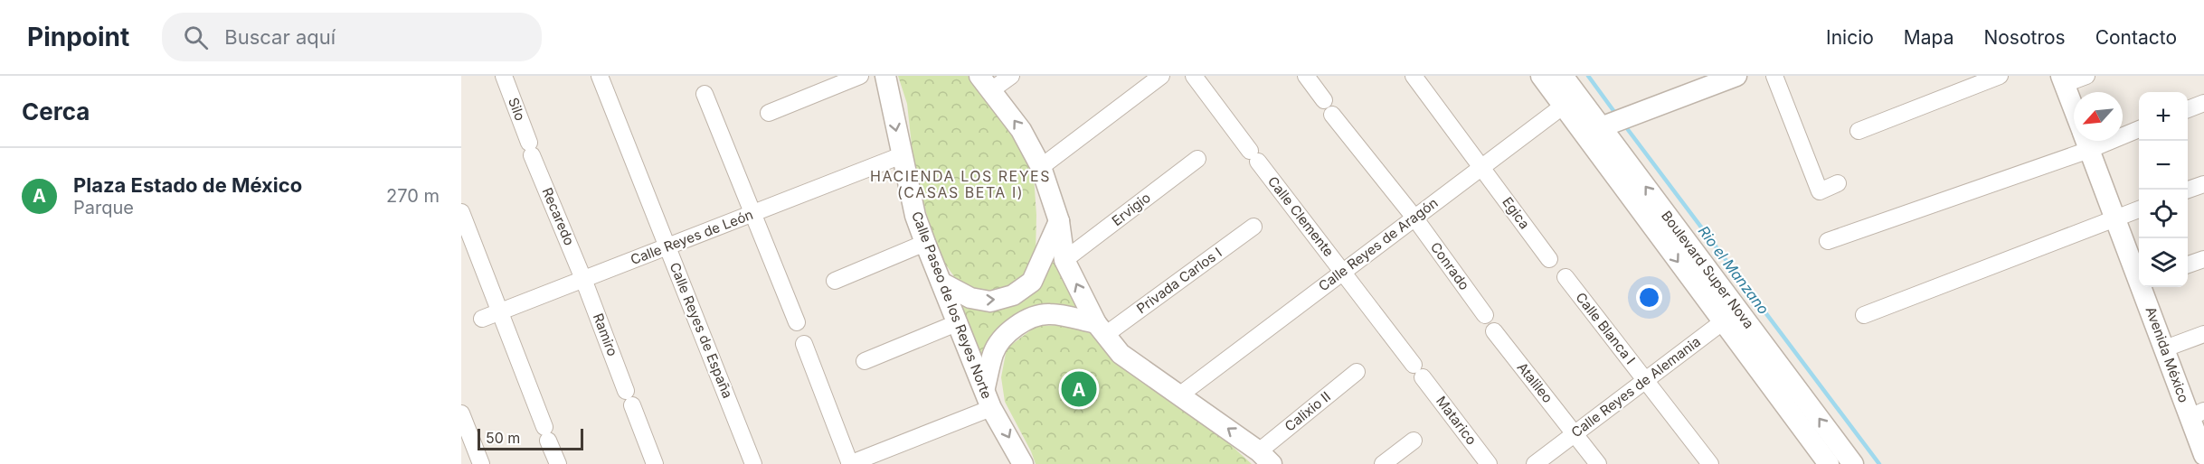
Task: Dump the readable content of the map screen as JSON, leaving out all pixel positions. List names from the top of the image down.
{
  "streets": {
    "street": [
      "Silo",
      "Ervigio",
      "Egica",
      "Recaredo",
      "Calle Clemente",
      "Calle Reyes de León",
      "Calle Reyes de Aragón",
      "Conrado",
      "Boulevard Super Nova",
      "Privada Carlos I",
      "Calle Paseo de los Reyes Norte",
      "Calle Blanca I",
      "Calle Reyes de España",
      "Ramiro",
      "Avenida México",
      "Atalileo",
      "Calle Reyes de Alemania",
      "Calixio II",
      "Matarico"
    ]
  },
  "crossings": [
    ["Silo", "Recaredo"],
    ["Egica", "Calle Reyes de Aragón"],
    ["Recaredo", "Calle Reyes de León"],
    ["Recaredo", "Ramiro"],
    ["Calle Clemente", "Calle Reyes de Aragón"],
    ["Calle Clemente", "Matarico"],
    ["Calle Reyes de León", "Calle Paseo de los Reyes Norte"],
    ["Calle Reyes de León", "Calle Reyes de España"],
    ["Calle Reyes de León", "Ramiro"],
    ["Calle Reyes de Aragón", "Conrado"],
    ["Calle Reyes de Aragón", "Boulevard Super Nova"],
    ["Boulevard Super Nova", "Calle Reyes de Alemania"],
    ["Calle Blanca I", "Calle Reyes de Alemania"],
    ["Atalileo", "Calle Reyes de Alemania"]
  ],
  "districts": ["HACIENDA LOS REYES (CASAS BETA I)"],
  "water": ["Rio el Manzano"],
  "scale_bar": "50 m",
  "north": "bottom left",
  "page": {
    "header": "Pinpoint",
    "search": "Buscar aquí",
    "nav": [
      "Inicio",
      "Mapa",
      "Nosotros",
      "Contacto"
    ],
    "heading": "Cerca",
    "map_buttons": ["+", "−"],
    "list": [
      {
        "mark": "A",
        "name": "Plaza Estado de México",
        "note": "Parque",
        "value": "270 m"
      }
    ],
    "pins": "A",
    "scale": "50 m"
  }
}
